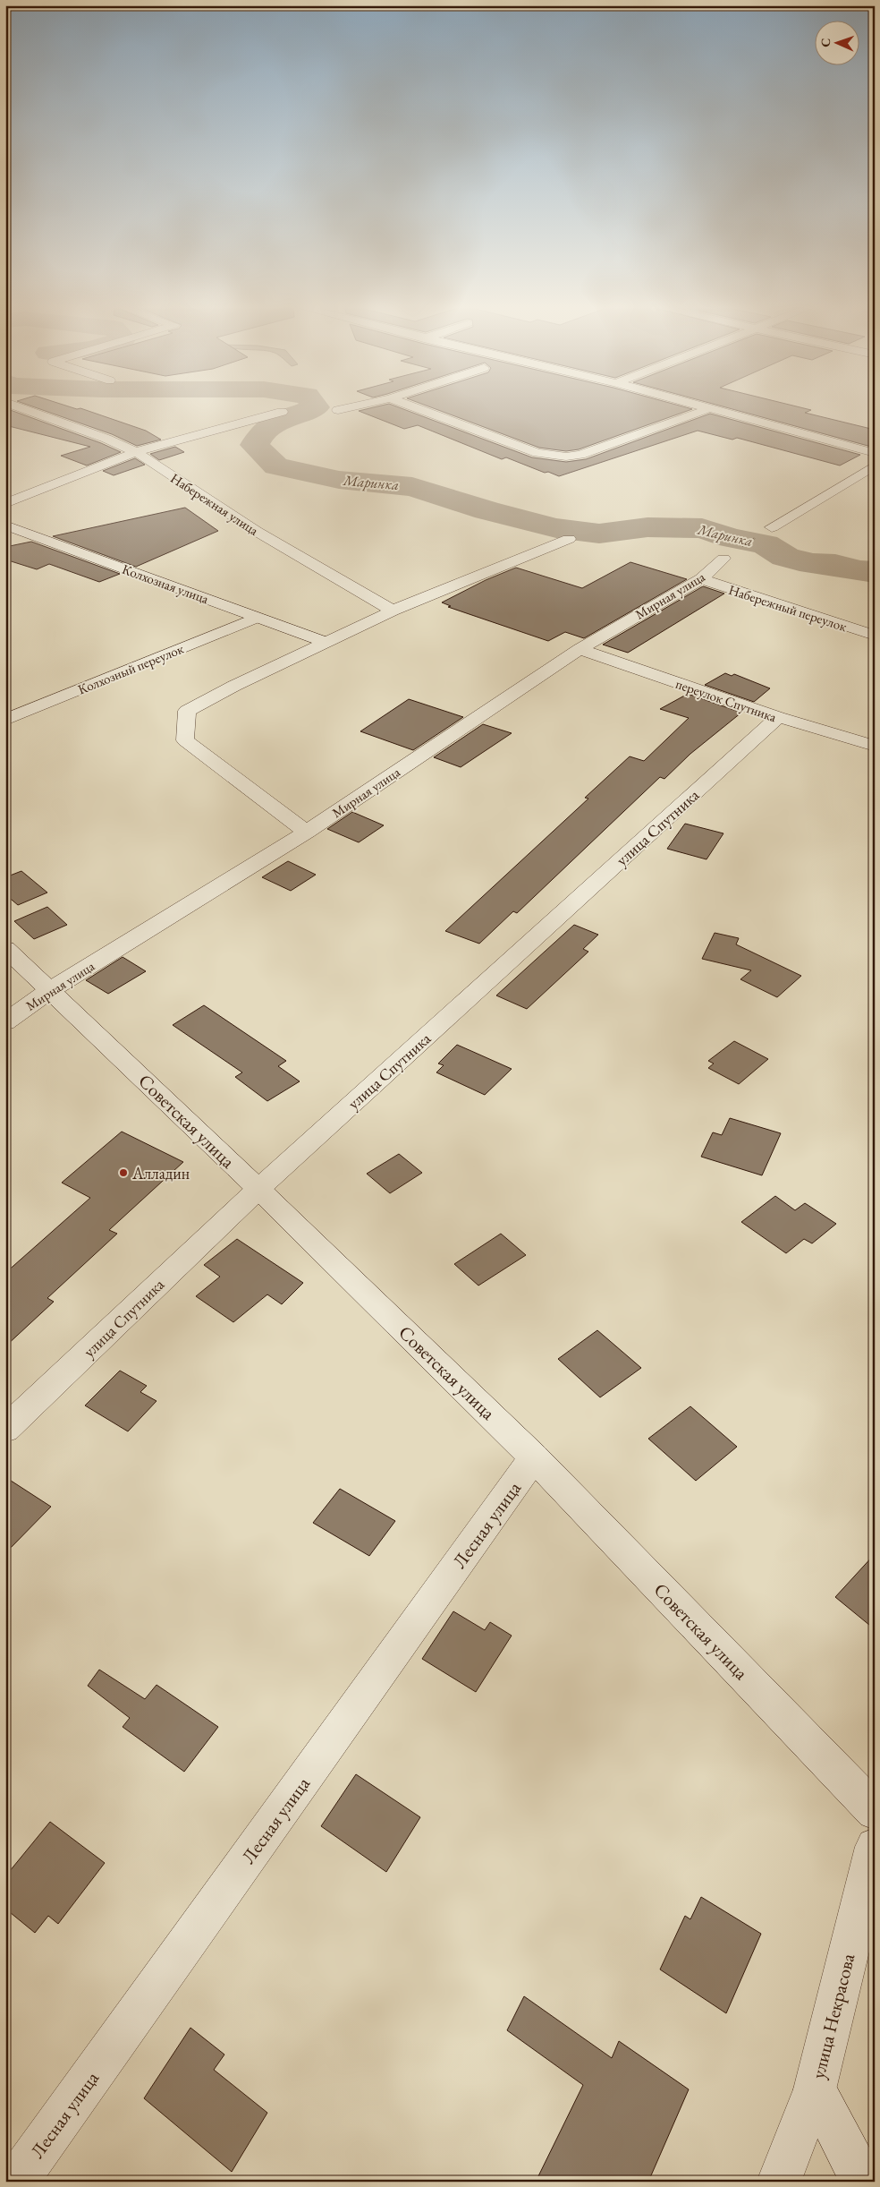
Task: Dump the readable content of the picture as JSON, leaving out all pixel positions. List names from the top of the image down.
{
  "streets": {
    "street": [
      "Набережная улица",
      "Колхозная улица",
      "Мирная улица",
      "Набережный переулок",
      "Колхозный переулок",
      "переулок Спутника",
      "улица Спутника",
      "Советская улица",
      "Лесная улица",
      "улица Некрасова"
    ]
  },
  "crossings": [
    ["Колхозная улица", "Колхозный переулок"],
    ["Мирная улица", "Набережный переулок"],
    ["Мирная улица", "переулок Спутника"],
    ["Мирная улица", "Советская улица"],
    ["переулок Спутника", "улица Спутника"],
    ["улица Спутника", "Советская улица"],
    ["Советская улица", "Лесная улица"]
  ],
  "water": ["Маринка"],
  "places": ["Алладин"],
  "north": "left"
}
